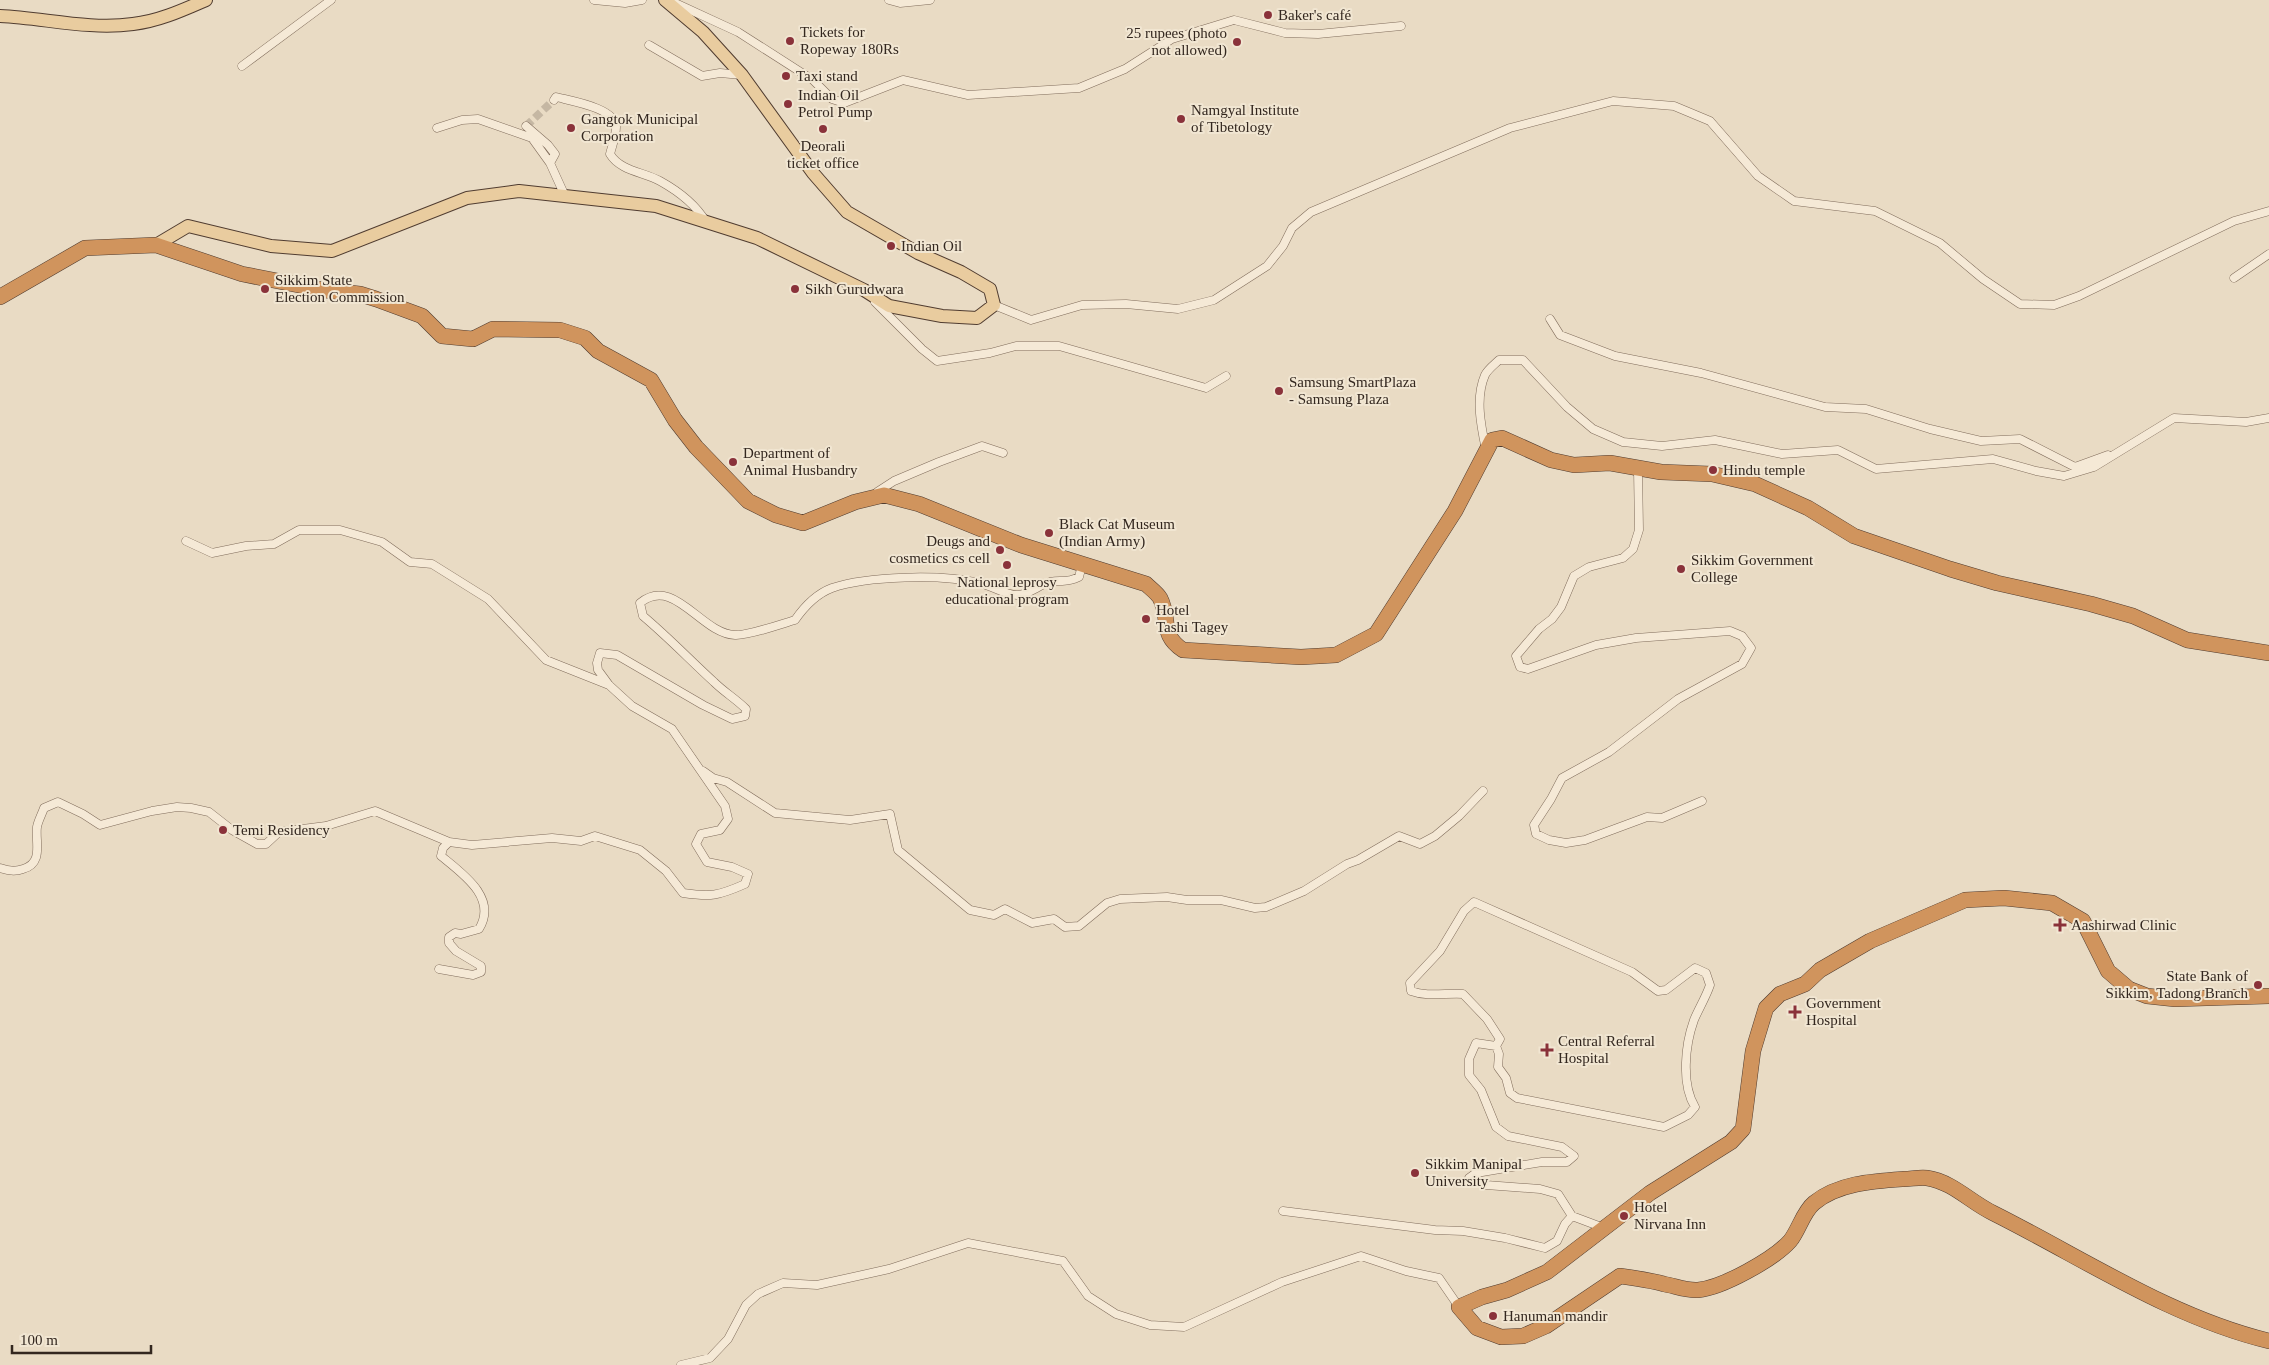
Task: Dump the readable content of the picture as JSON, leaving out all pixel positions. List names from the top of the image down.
{
  "places": {
    "other": [
      "Baker's café",
      "Tickets for Ropeway 180Rs",
      "25 rupees (photo not allowed)",
      "Taxi stand",
      "Indian Oil Petrol Pump",
      "Namgyal Institute of Tibetology",
      "Gangtok Municipal Corporation",
      "Deorali ticket office",
      "Indian Oil",
      "Sikkim State Election Commission",
      "Sikh Gurudwara",
      "Samsung SmartPlaza - Samsung Plaza",
      "Department of Animal Husbandry",
      "Hindu temple",
      "Black Cat Museum (Indian Army)",
      "Deugs and cosmetics cs cell",
      "National leprosy educational program",
      "Sikkim Government College",
      "Hotel Tashi Tagey",
      "Temi Residency",
      "State Bank of Sikkim, Tadong Branch",
      "Sikkim Manipal University",
      "Hotel Nirvana Inn",
      "Hanuman mandir"
    ],
    "health": ["Aashirwad Clinic", "Government Hospital", "Central Referral Hospital"]
  },
  "scale_bar": "100 m"
}
